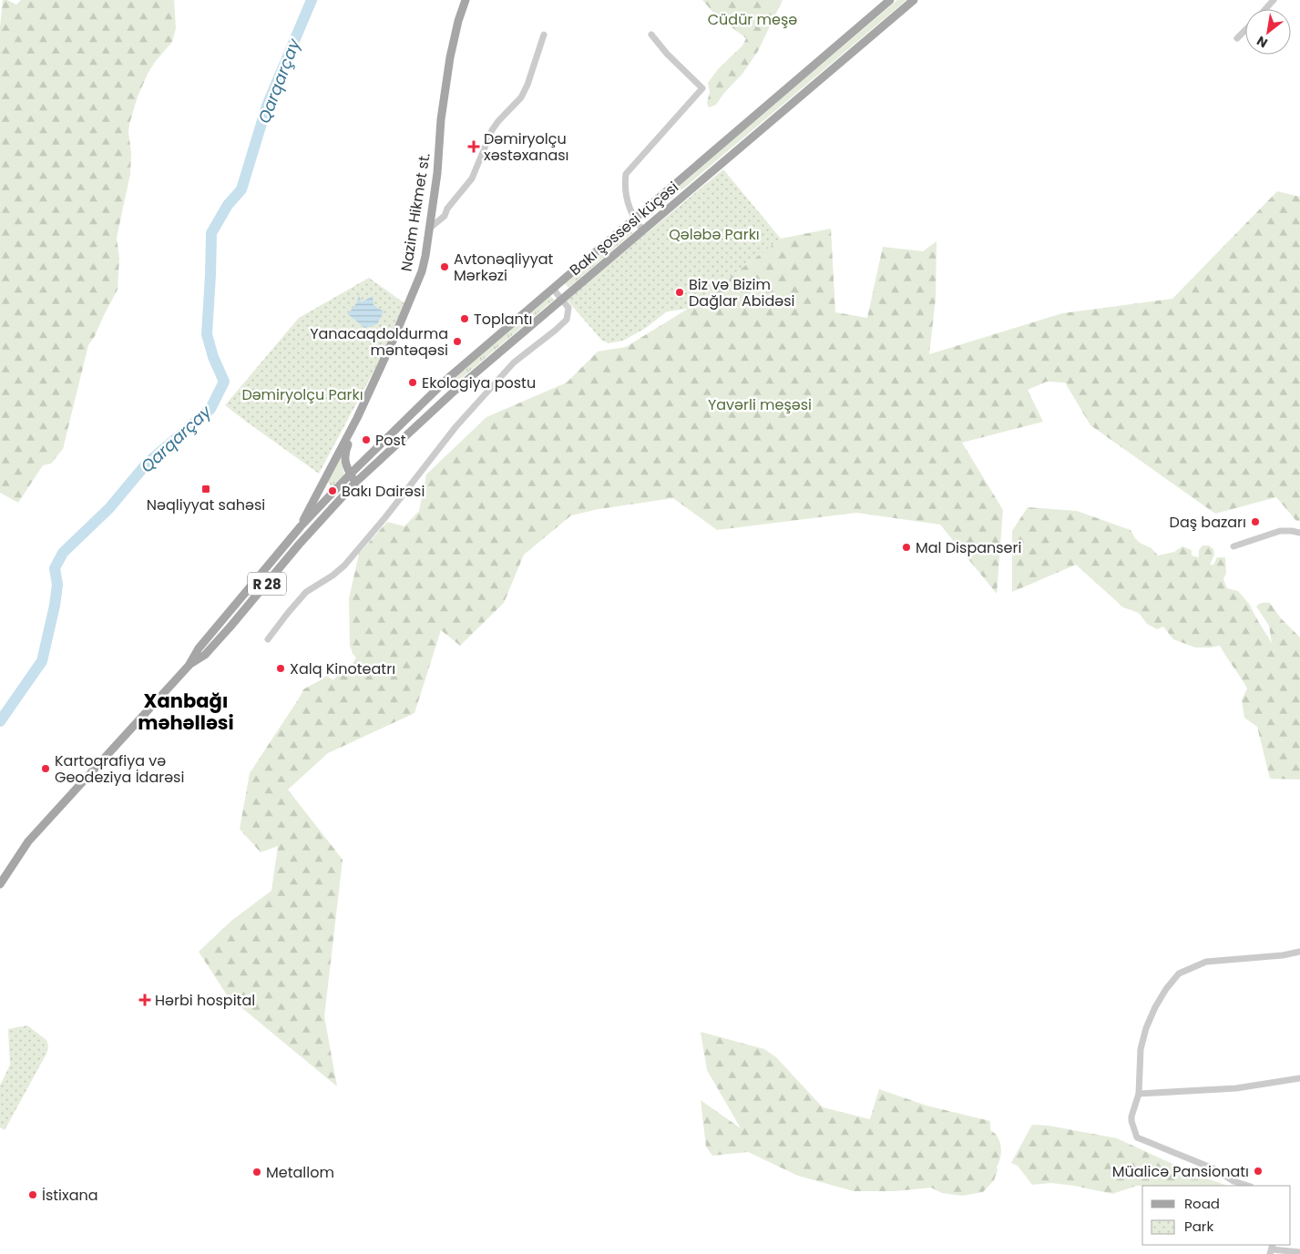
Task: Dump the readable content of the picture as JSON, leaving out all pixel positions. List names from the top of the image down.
{
  "streets": {
    "main road": ["Nazim Hikmet st.", "Bakı şossesi küçəsi", "R 28"]
  },
  "crossings": [
    ["Bakı şossesi küçəsi", "R 28"]
  ],
  "districts": ["Xanbağı məhəlləsi"],
  "water": ["Qarqarçay"],
  "parks": [
    "Cüdür meşə",
    "Qələbə Parkı",
    "Dəmiryolçu Parkı",
    "Yavərli meşəsi"
  ],
  "places": {
    "health": ["Dəmiryolçu xəstəxanası", "Hərbi hospital"],
    "other": [
      "Avtonəqliyyat Mərkəzi",
      "Biz və Bizim Dağlar Abidəsi",
      "Toplantı",
      "Yanacaqdoldurma məntəqəsi",
      "Ekologiya postu",
      "Post",
      "Bakı Dairəsi",
      "Daş bazarı",
      "Mal Dispanseri",
      "Xalq Kinoteatrı",
      "Kartoqrafiya və Geodeziya İdarəsi",
      "Müalicə Pansionatı",
      "Metallom",
      "İstixana"
    ],
    "transit": ["Nəqliyyat sahəsi"]
  },
  "legend": ["Road", "Park"],
  "north": "bottom left"
}
